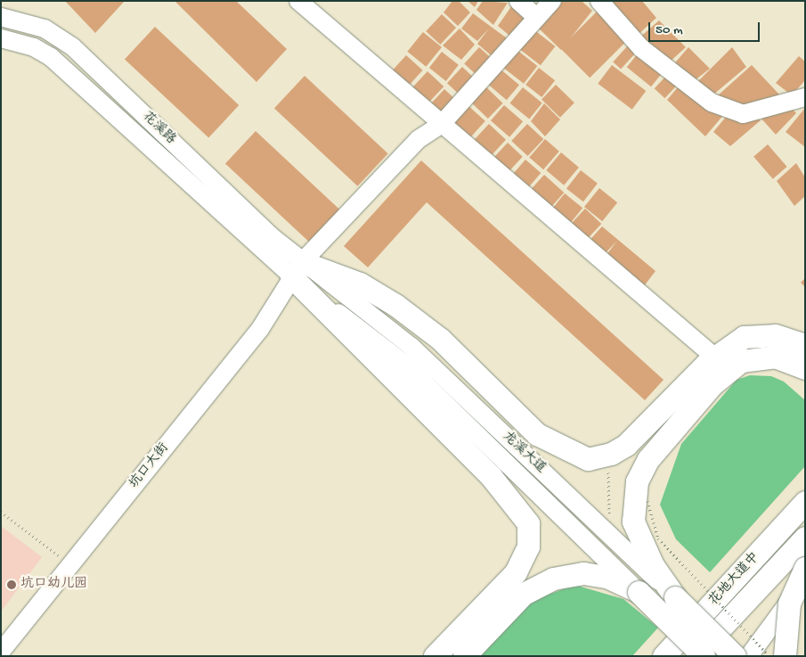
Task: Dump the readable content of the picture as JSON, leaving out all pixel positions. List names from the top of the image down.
{
  "streets": {
    "main road": ["龙溪大道", "花地大道中"],
    "street": ["花溪路", "坑口大街"]
  },
  "crossings": [
    ["花溪路", "龙溪大道"],
    ["花溪路", "坑口大街"],
    ["龙溪大道", "坑口大街"]
  ],
  "places": ["坑口幼儿园"],
  "scale_bar": "50 m"
}
